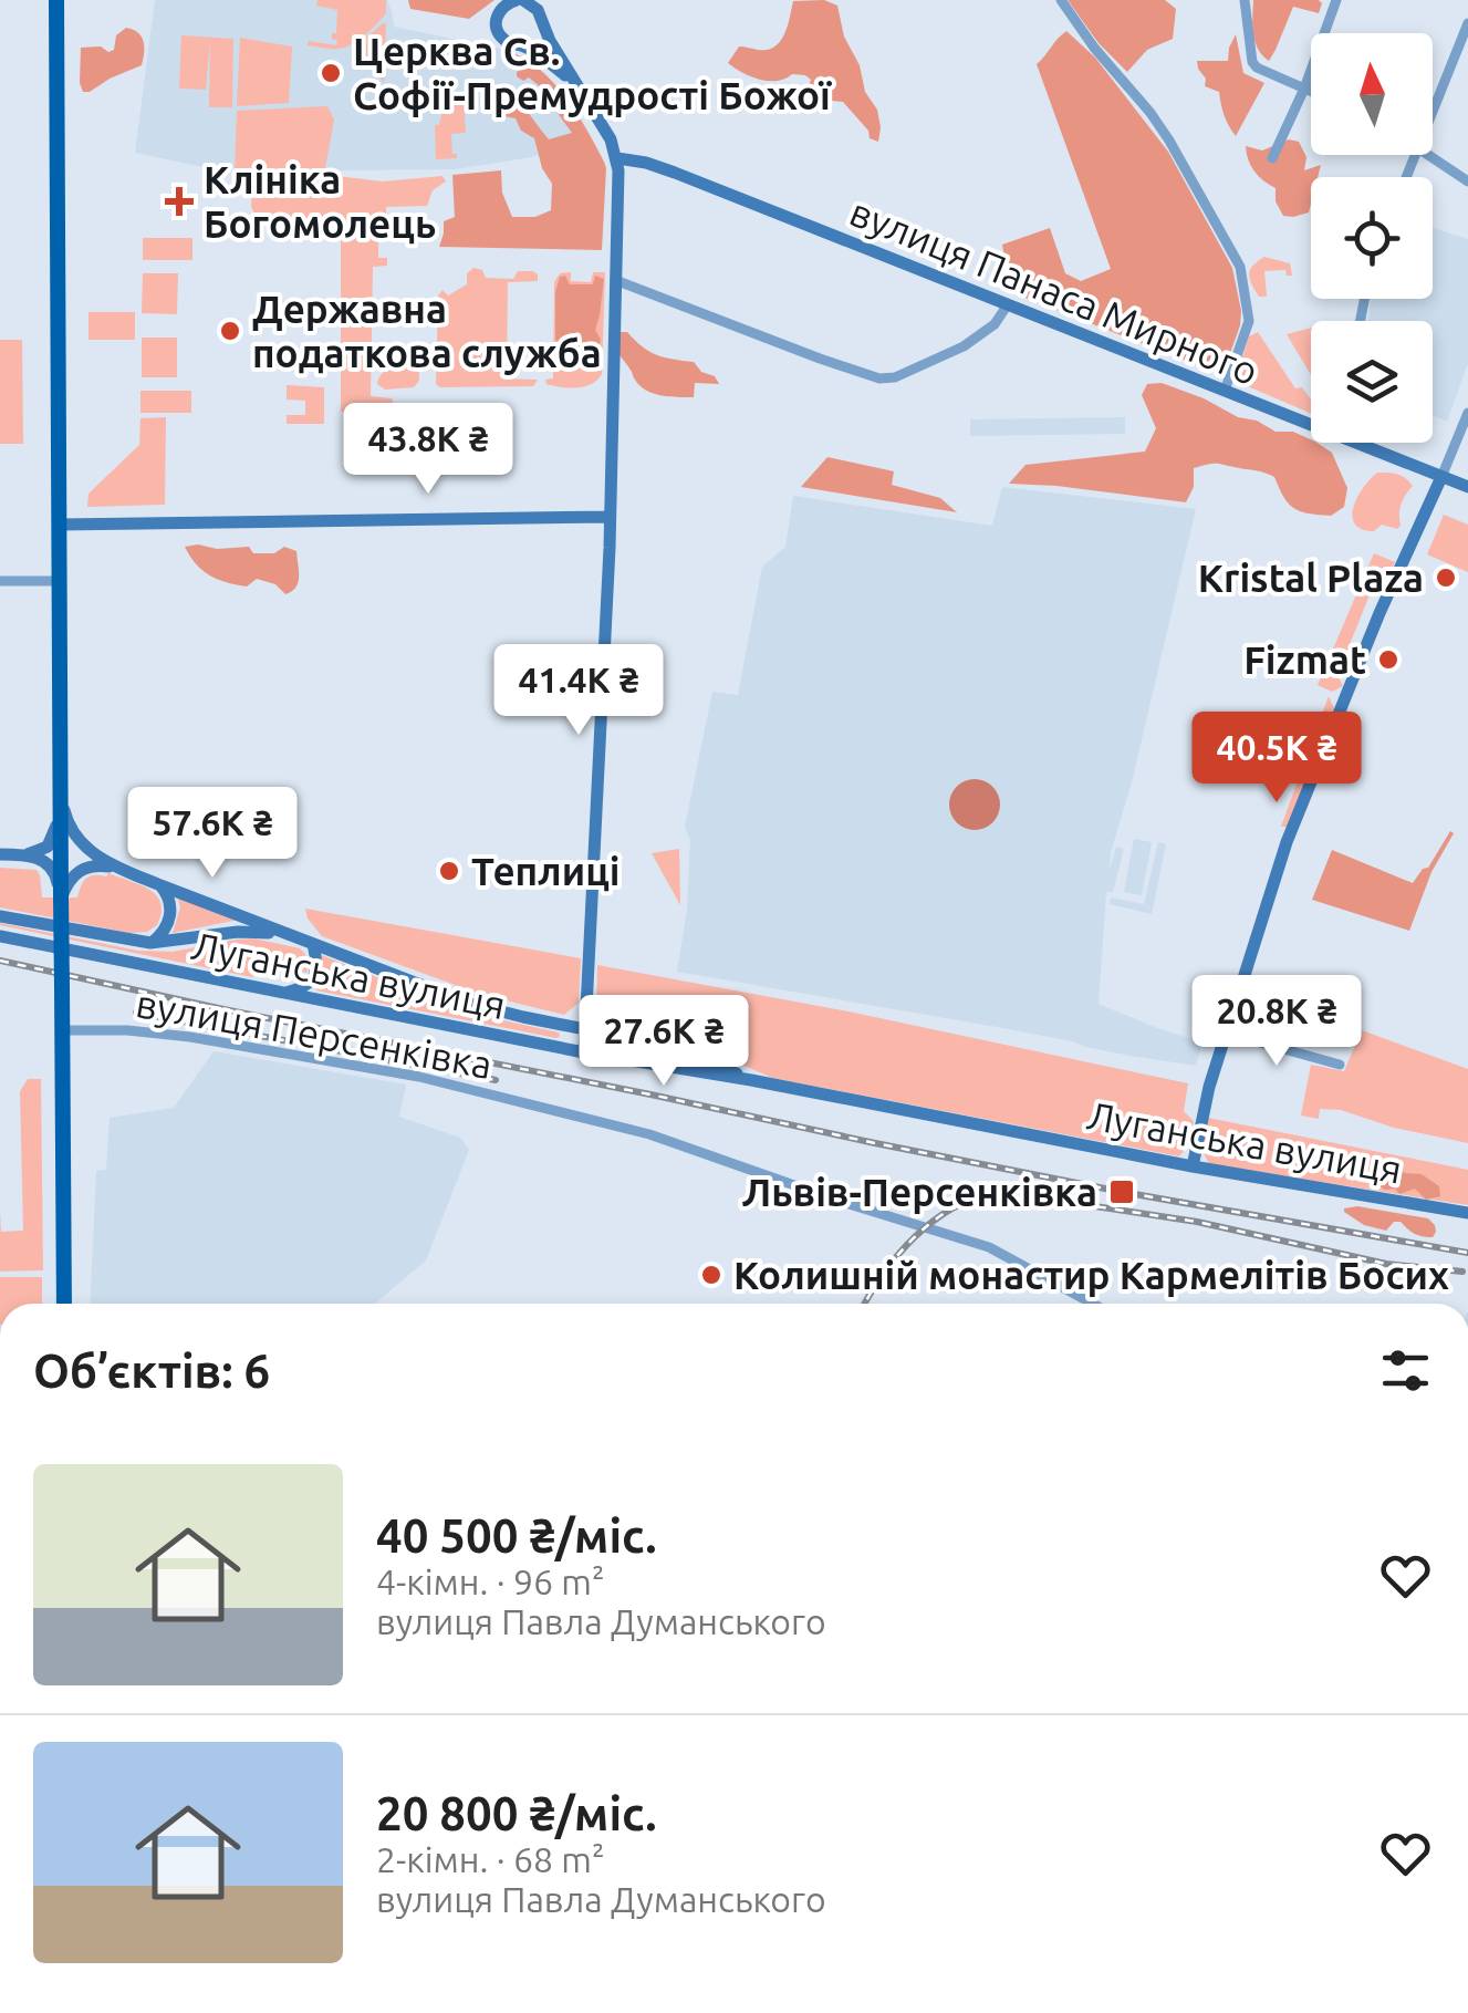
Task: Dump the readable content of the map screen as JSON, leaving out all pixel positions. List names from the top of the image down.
{
  "streets": {
    "main road": ["вулиця Панаса Мирного", "Луганська вулиця"],
    "street": ["вулиця Персенківка"]
  },
  "places": {
    "other": [
      "Церква Св. Софії-Премудрості Божої",
      "Державна податкова служба",
      "Kristal Plaza",
      "Fizmat",
      "Теплиці",
      "Колишній монастир Кармелітів Босих"
    ],
    "health": ["Клініка Богомолець"],
    "transit": ["Львів-Персенківка"]
  },
  "north": "top",
  "page": {
    "price": [
      "43.8K ₴",
      "41.4K ₴",
      "40.5K ₴",
      "57.6K ₴",
      "20.8K ₴",
      "27.6K ₴"
    ],
    "heading": "Об’єктів: 6",
    "list": [
      {
        "name": "40 500 ₴/міс.",
        "note": "4-кімн. · 96 m² · вулиця Павла Думанського"
      },
      {
        "name": "20 800 ₴/міс.",
        "note": "2-кімн. · 68 m² · вулиця Павла Думанського"
      }
    ]
  }
}
